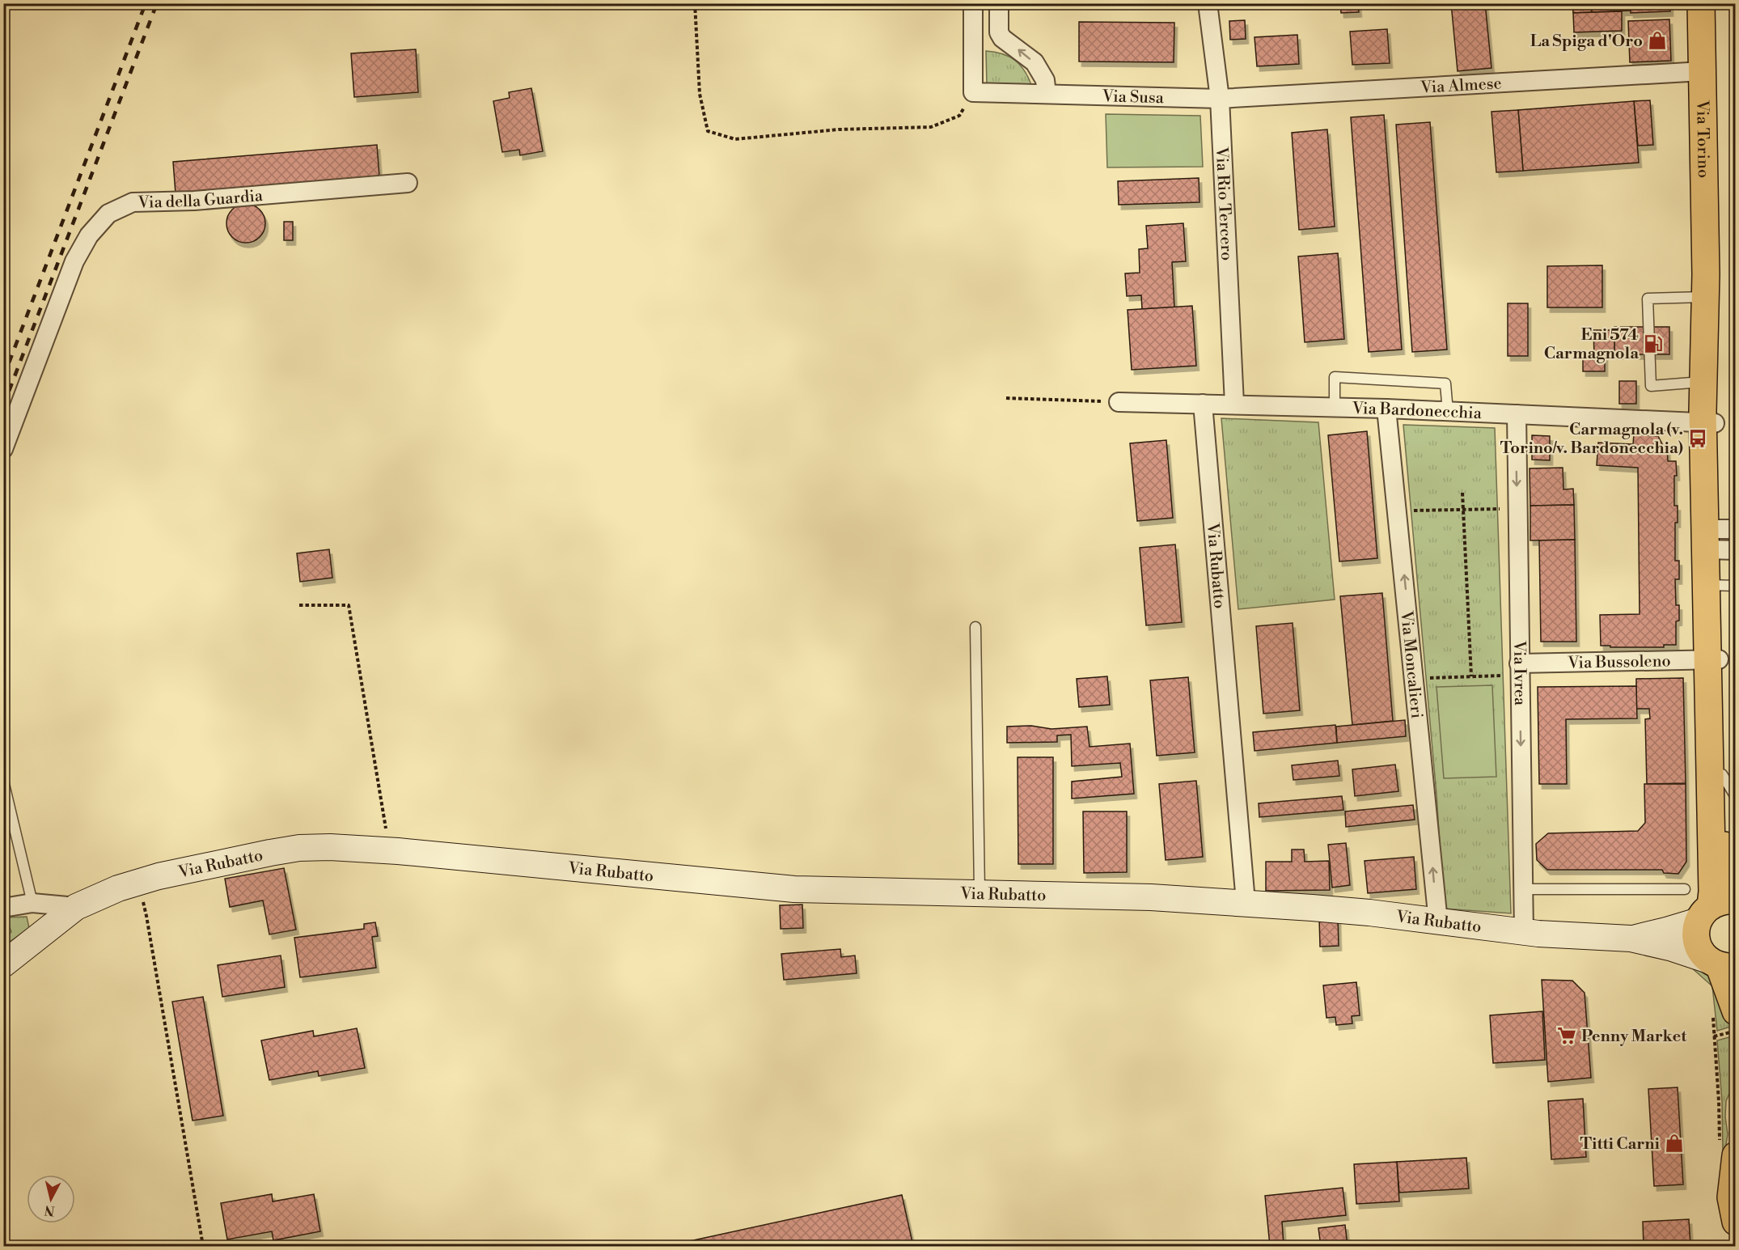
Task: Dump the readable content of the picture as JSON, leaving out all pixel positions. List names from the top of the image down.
{
  "streets": {
    "main road": ["Via Torino"],
    "street": [
      "Via Almese",
      "Via Susa",
      "Via della Guardia",
      "Via Rio Tercero",
      "Via Bardonecchia",
      "Via Rubatto",
      "Via Bussoleno",
      "Via Moncalieri",
      "Via Ivrea"
    ]
  },
  "crossings": [
    ["Via Almese", "Via Susa"],
    ["Via Almese", "Via Torino"],
    ["Via Almese", "Via Rio Tercero"],
    ["Via Susa", "Via Rio Tercero"],
    ["Via Torino", "Via Bardonecchia"],
    ["Via Torino", "Via Bussoleno"],
    ["Via Rio Tercero", "Via Bardonecchia"],
    ["Via Bardonecchia", "Via Rubatto"],
    ["Via Bardonecchia", "Via Moncalieri"],
    ["Via Bardonecchia", "Via Ivrea"],
    ["Via Rubatto", "Via Moncalieri"],
    ["Via Rubatto", "Via Ivrea"],
    ["Via Bussoleno", "Via Ivrea"]
  ],
  "one_way": ["Via Moncalieri", "Via Ivrea"],
  "places": {
    "shop": ["La Spiga d'Oro", "Titti Carni"],
    "fuel station": ["Eni 574 Carmagnola"],
    "bus stop": ["Carmagnola (v. Torino/v. Bardonecchia)"],
    "supermarket": ["Penny Market"]
  },
  "north": "bottom"
}
